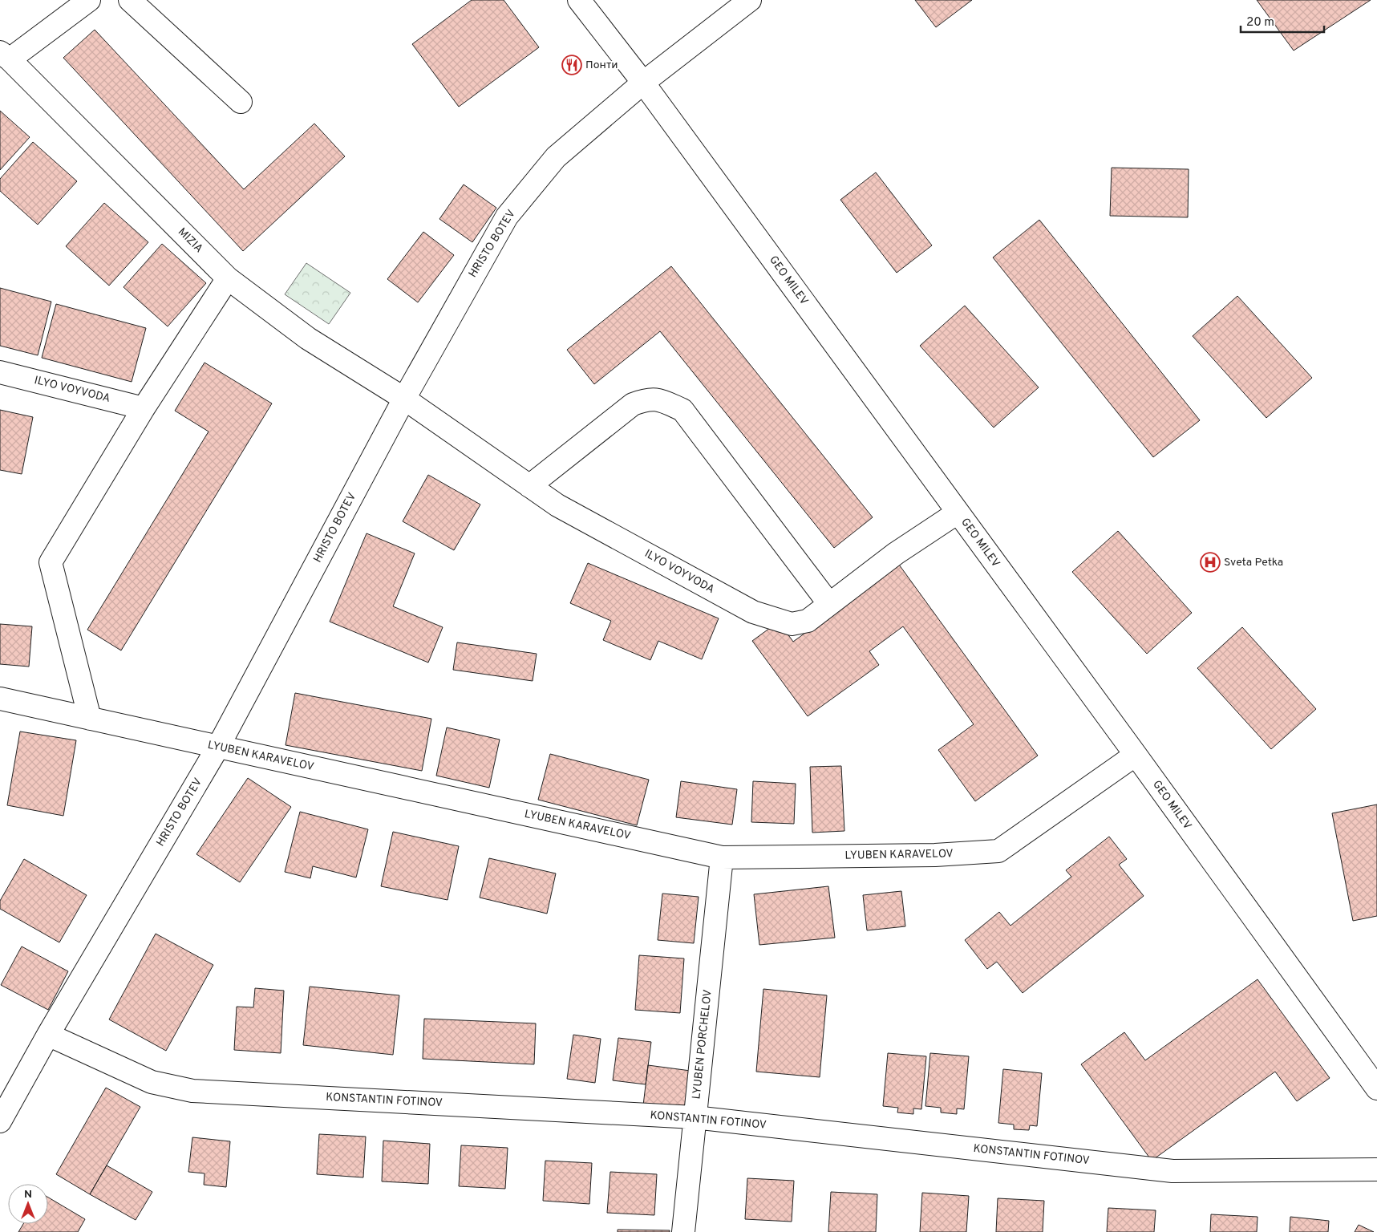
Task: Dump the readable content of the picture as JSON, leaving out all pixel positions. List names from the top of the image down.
{
  "streets": {
    "street": [
      "MIZIA",
      "HRISTO BOTEV",
      "GEO MILEV",
      "ILYO VOYVODA",
      "LYUBEN KARAVELOV",
      "LYUBEN PORCHELOV",
      "KONSTANTIN FOTINOV"
    ]
  },
  "crossings": [
    ["MIZIA", "HRISTO BOTEV"],
    ["MIZIA", "ILYO VOYVODA"],
    ["HRISTO BOTEV", "GEO MILEV"],
    ["HRISTO BOTEV", "ILYO VOYVODA"],
    ["HRISTO BOTEV", "LYUBEN KARAVELOV"],
    ["HRISTO BOTEV", "KONSTANTIN FOTINOV"],
    ["GEO MILEV", "ILYO VOYVODA"],
    ["GEO MILEV", "LYUBEN KARAVELOV"],
    ["LYUBEN KARAVELOV", "LYUBEN PORCHELOV"],
    ["LYUBEN PORCHELOV", "KONSTANTIN FOTINOV"]
  ],
  "places": {
    "restaurant": ["Понти"],
    "hospital": ["Sveta Petka"]
  },
  "scale_bar": "20 m",
  "north": "top"
}
